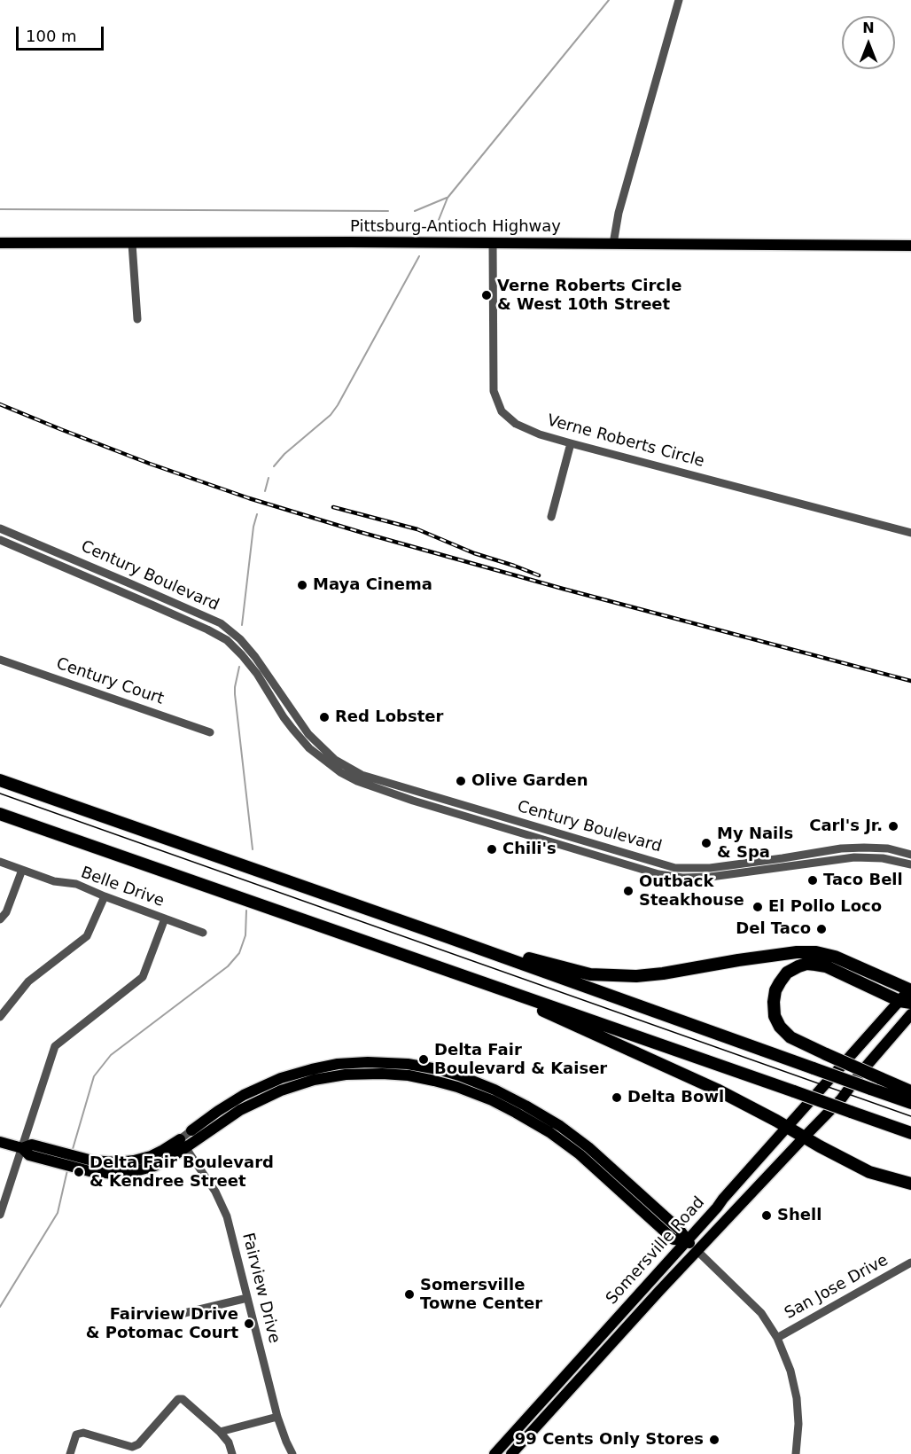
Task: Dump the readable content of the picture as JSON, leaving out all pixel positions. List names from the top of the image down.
{
  "streets": {
    "main road": ["Pittsburg-Antioch Highway", "Somersville Road"],
    "street": [
      "Verne Roberts Circle",
      "Century Boulevard",
      "Century Court",
      "Belle Drive",
      "San Jose Drive",
      "Fairview Drive"
    ]
  },
  "crossings": [
    ["Pittsburg-Antioch Highway", "Verne Roberts Circle"]
  ],
  "places": [
    "Verne Roberts Circle & West 10th Street",
    "Maya Cinema",
    "Red Lobster",
    "Olive Garden",
    "Carl's Jr.",
    "My Nails & Spa",
    "Chili's",
    "Taco Bell",
    "Outback Steakhouse",
    "El Pollo Loco",
    "Del Taco",
    "Delta Fair Boulevard & Kaiser",
    "Delta Bowl",
    "Delta Fair Boulevard & Kendree Street",
    "Shell",
    "Somersville Towne Center",
    "Fairview Drive & Potomac Court",
    "99 Cents Only Stores"
  ],
  "scale_bar": "100 m",
  "north": "top"
}
